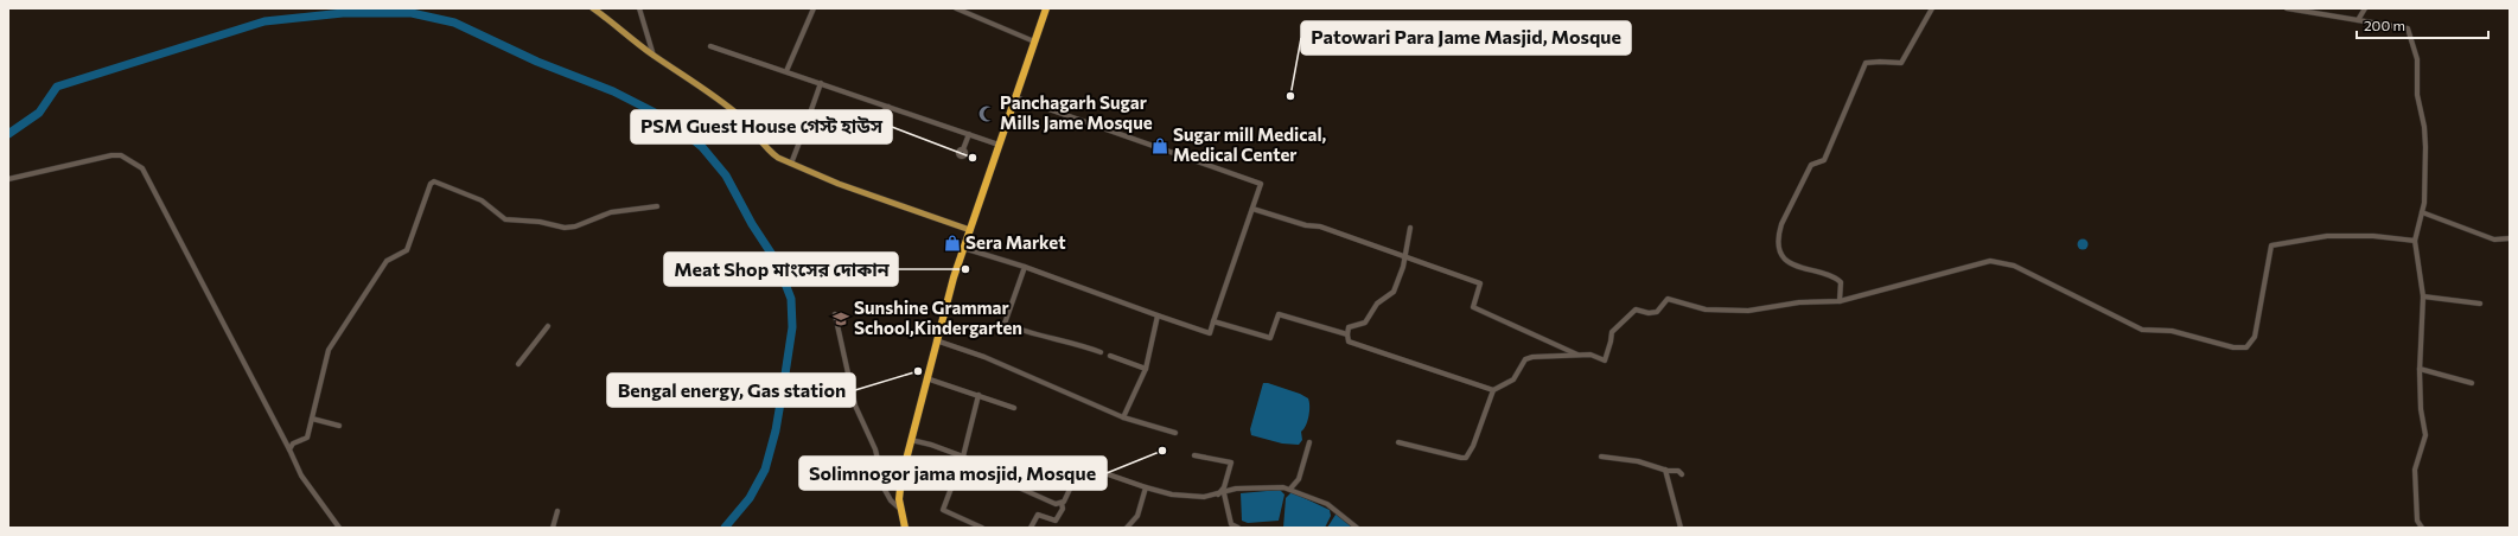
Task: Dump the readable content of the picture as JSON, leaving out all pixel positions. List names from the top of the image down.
{
  "places": {
    "other": [
      "Patowari Para Jame Masjid, Mosque",
      "PSM Guest House গেস্ট হাউস",
      "Meat Shop মাংসের দোকান",
      "Bengal energy, Gas station",
      "Solimnogor jama mosjid, Mosque"
    ],
    "mosque": ["Panchagarh Sugar Mills Jame Mosque"],
    "shop": ["Sugar mill Medical, Medical Center", "Sera Market"],
    "school or university": ["Sunshine Grammar School,Kindergarten"]
  },
  "scale_bar": "200 m"
}
